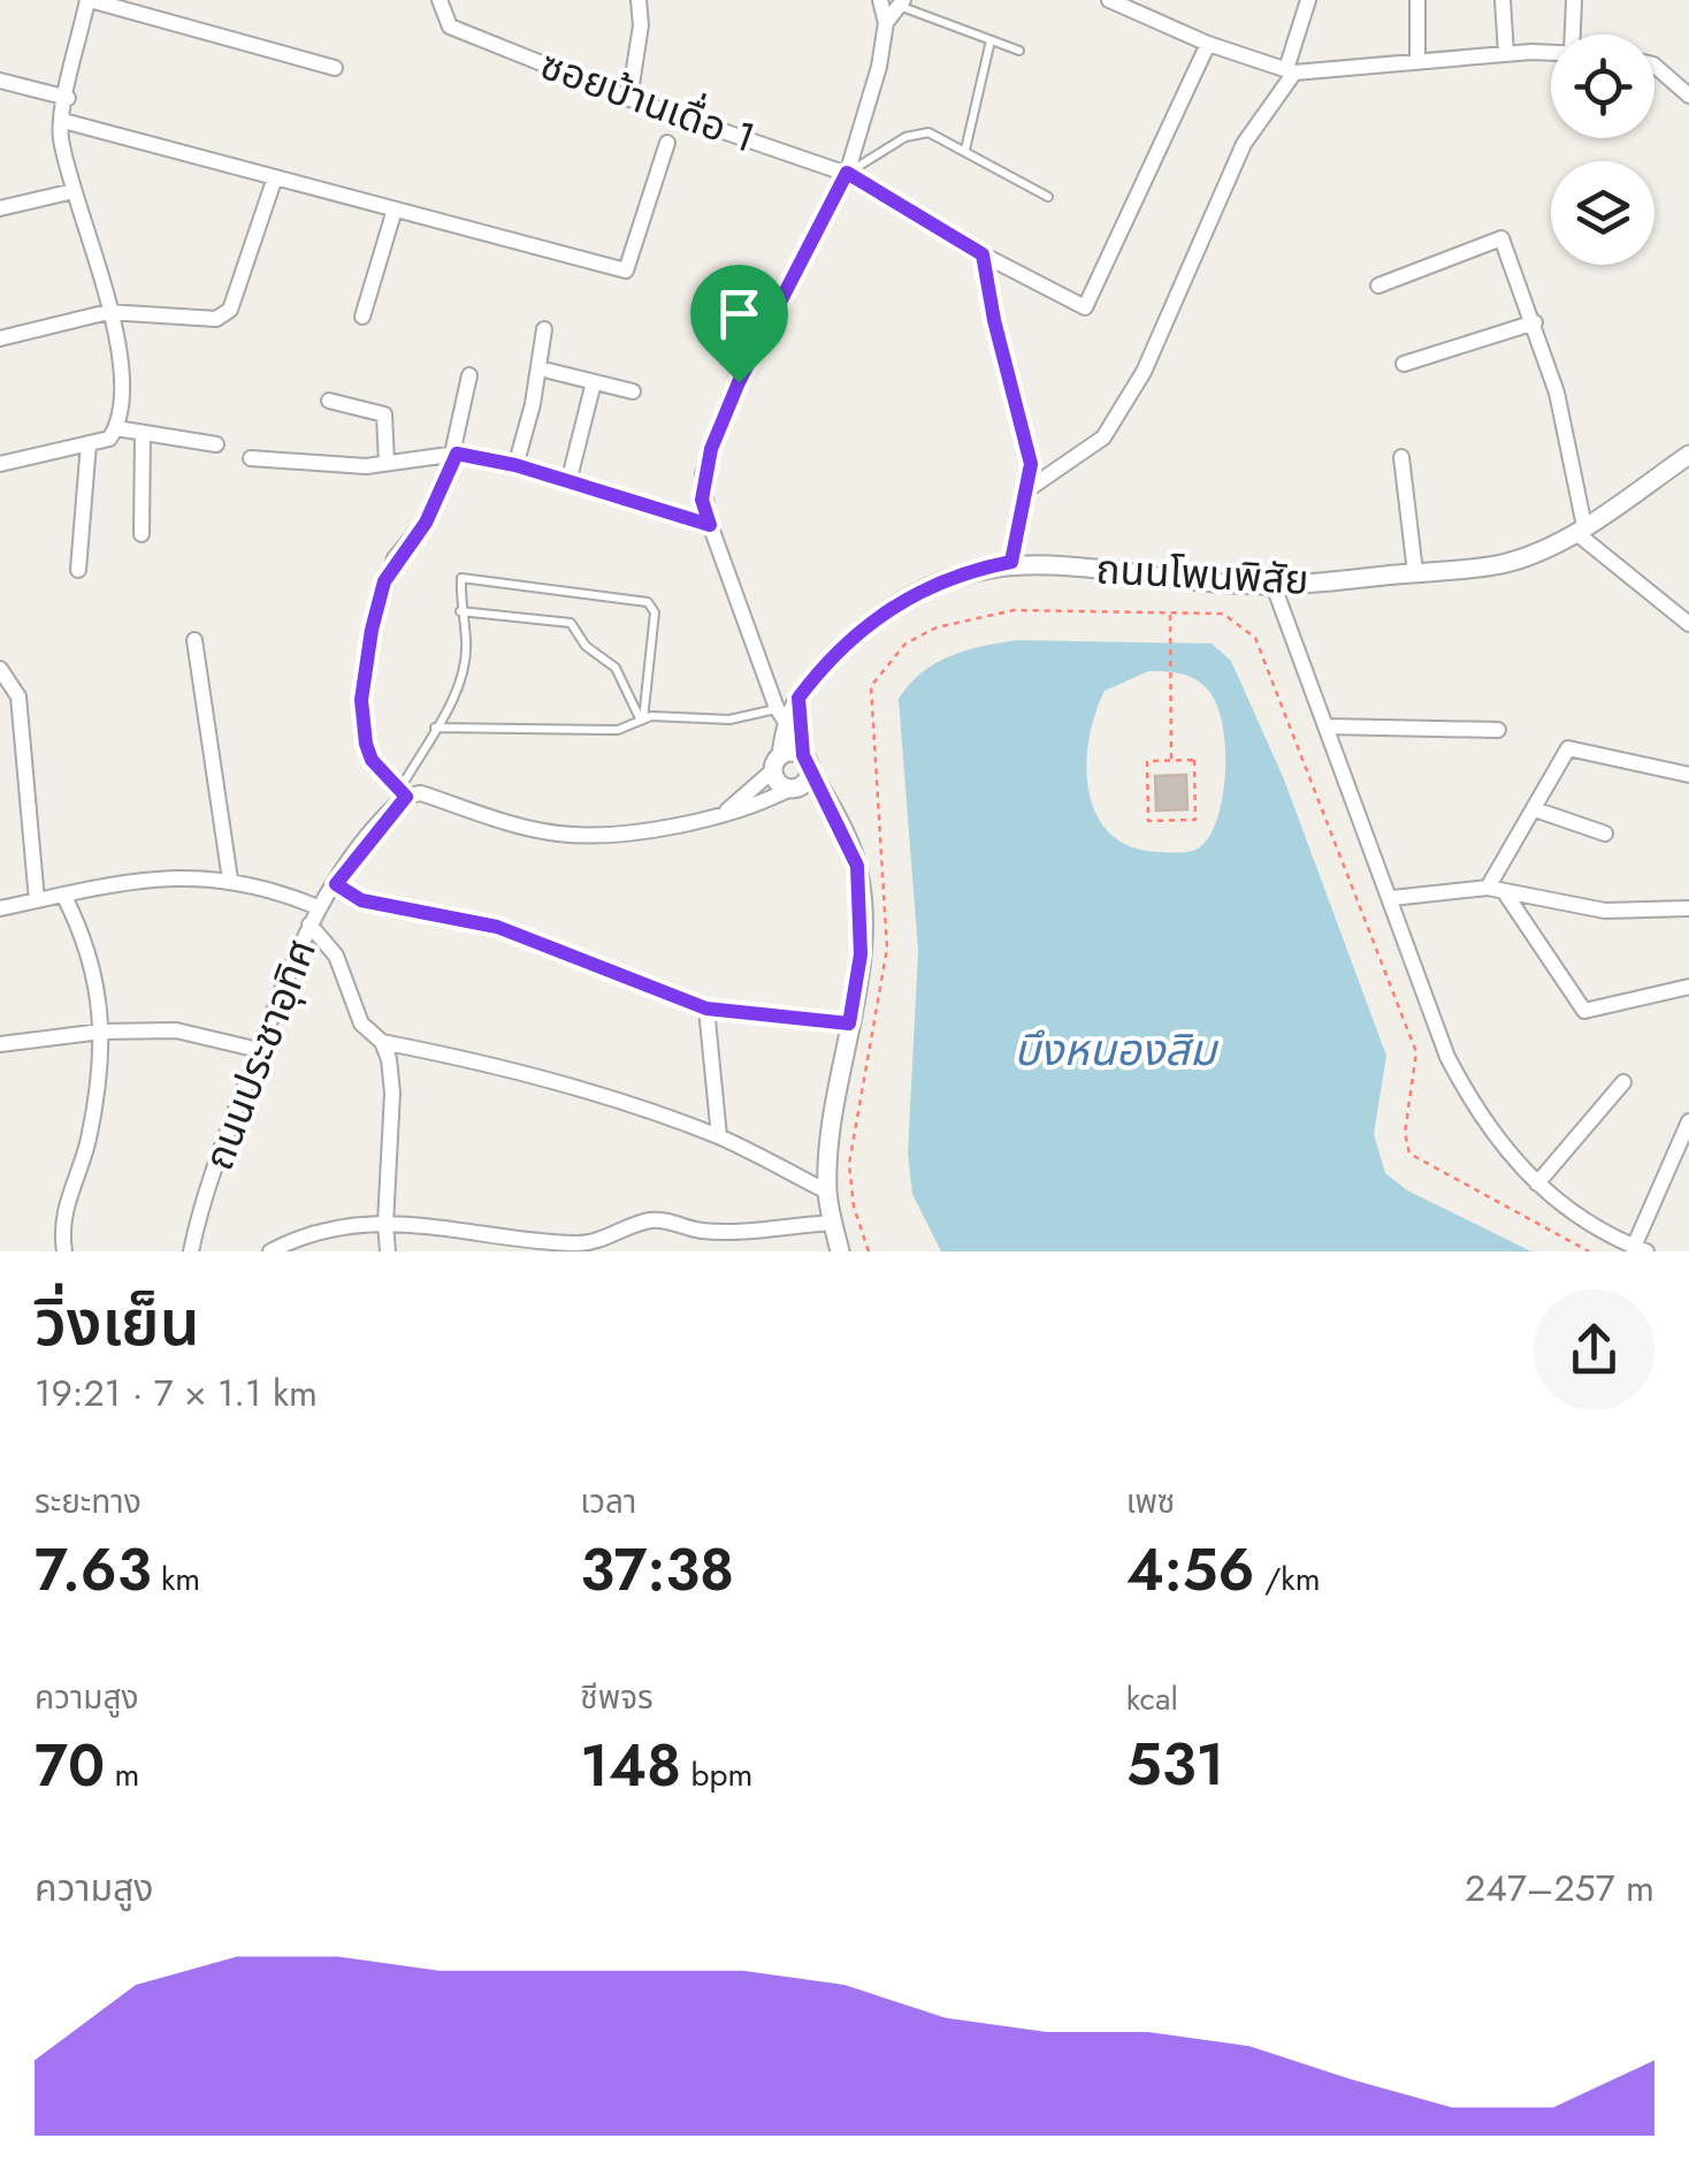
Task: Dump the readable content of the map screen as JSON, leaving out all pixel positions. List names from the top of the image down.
{
  "streets": {
    "street": ["ซอยบ้านเดื่อ 1", "ถนนโพนพิสัย", "ถนนประชาอุทิศ"]
  },
  "water": ["บึงหนองสิม"],
  "page": {
    "heading": ["วิ่งเย็น", "19:21 · 7 × 1.1 km"],
    "stats": [
      ["ระยะทาง", "7.63 km"],
      ["เวลา", "37:38"],
      ["เพซ", "4:56 /km"],
      ["ความสูง", "70 m"],
      ["ชีพจร", "148 bpm"],
      ["kcal", "531"]
    ],
    "chart": ["ความสูง", "247–257 m"]
  }
}
